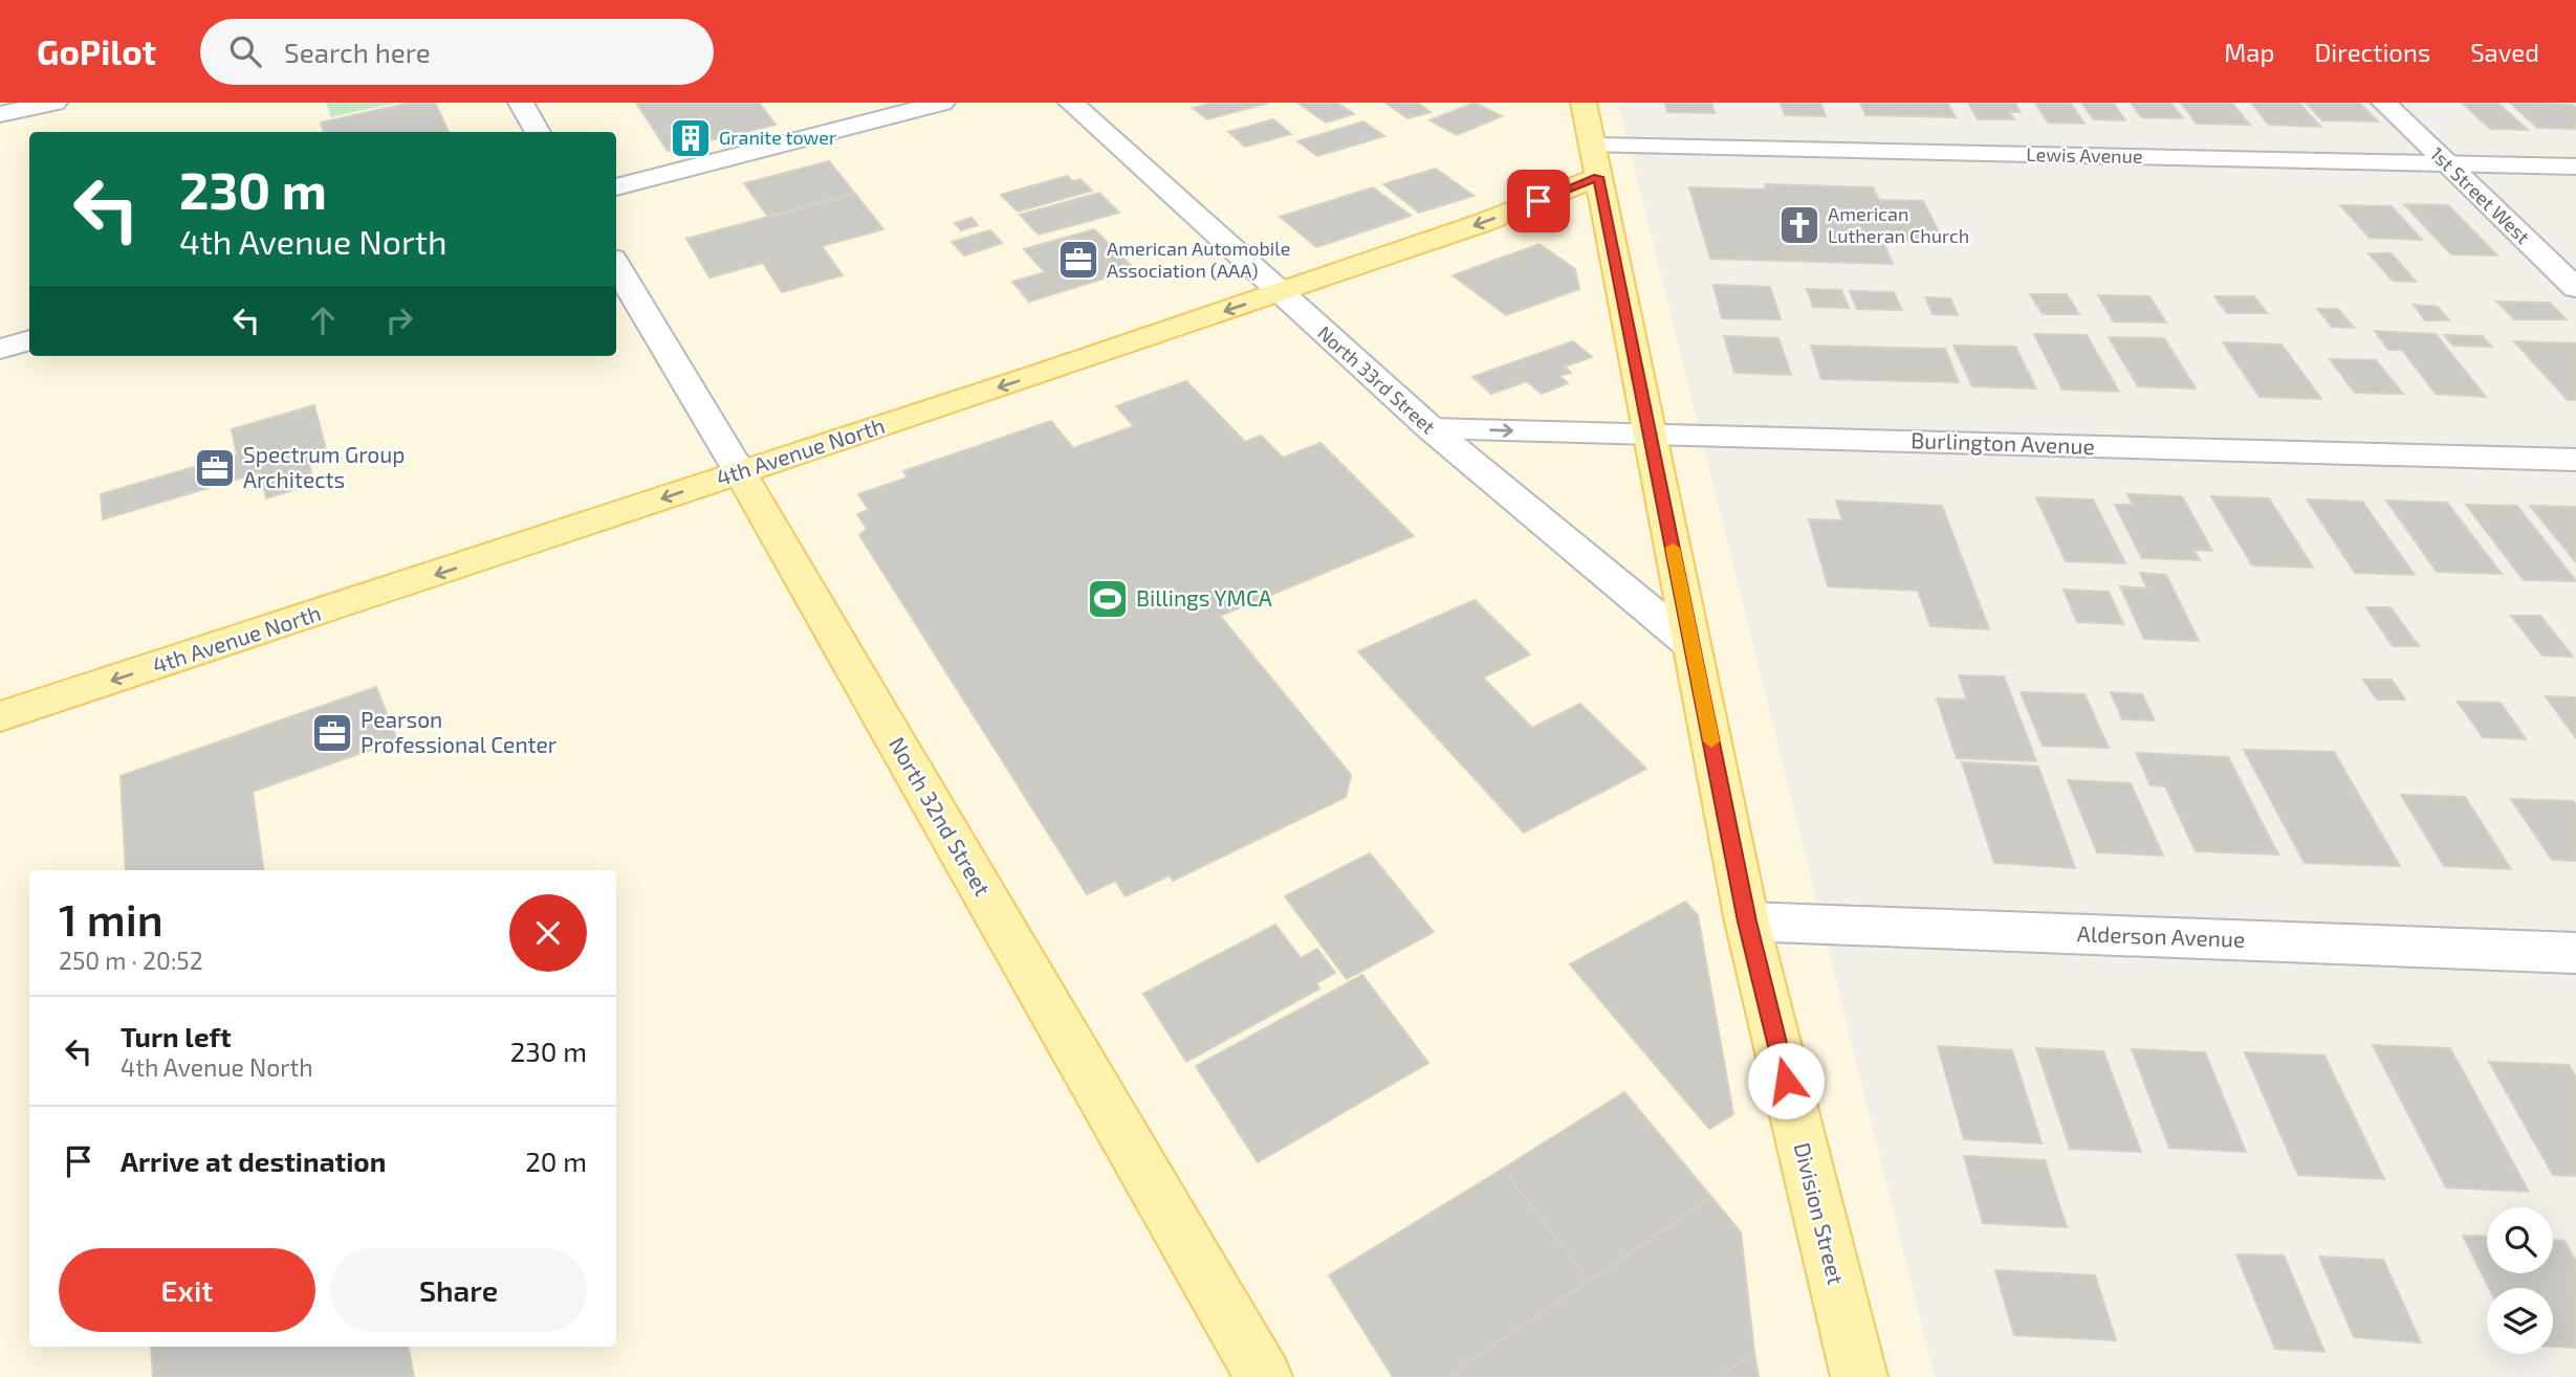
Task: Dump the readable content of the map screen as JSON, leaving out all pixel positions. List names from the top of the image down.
{
  "streets": {
    "main road": ["4th Avenue North", "North 32nd Street", "Division Street"],
    "street": [
      "Lewis Avenue",
      "1st Street West",
      "North 33rd Street",
      "Burlington Avenue",
      "Alderson Avenue"
    ]
  },
  "crossings": [
    ["Lewis Avenue", "1st Street West"],
    ["Lewis Avenue", "4th Avenue North"],
    ["Lewis Avenue", "Division Street"],
    ["North 33rd Street", "Burlington Avenue"],
    ["North 33rd Street", "4th Avenue North"],
    ["North 33rd Street", "Division Street"],
    ["Burlington Avenue", "Division Street"],
    ["4th Avenue North", "North 32nd Street"],
    ["4th Avenue North", "Division Street"],
    ["Alderson Avenue", "Division Street"]
  ],
  "one_way": ["4th Avenue North"],
  "places": {
    "building": ["Granite tower"],
    "church": ["American Lutheran Church"],
    "office": ["American Automobile Association (AAA)", "Spectrum Group Architects", "Pearson Professional Center"],
    "sports": ["Billings YMCA"]
  },
  "page": {
    "header": "GoPilot",
    "search": "Search here",
    "nav": ["Map", "Directions", "Saved"],
    "turn": ["230 m", "4th Avenue North"],
    "heading": ["1 min", "250 m · 20:52"],
    "list": [
      {
        "name": "Turn left",
        "note": "4th Avenue North",
        "value": "230 m"
      },
      {
        "name": "Arrive at destination",
        "value": "20 m"
      }
    ],
    "buttons": ["Exit", "Share"]
  }
}
